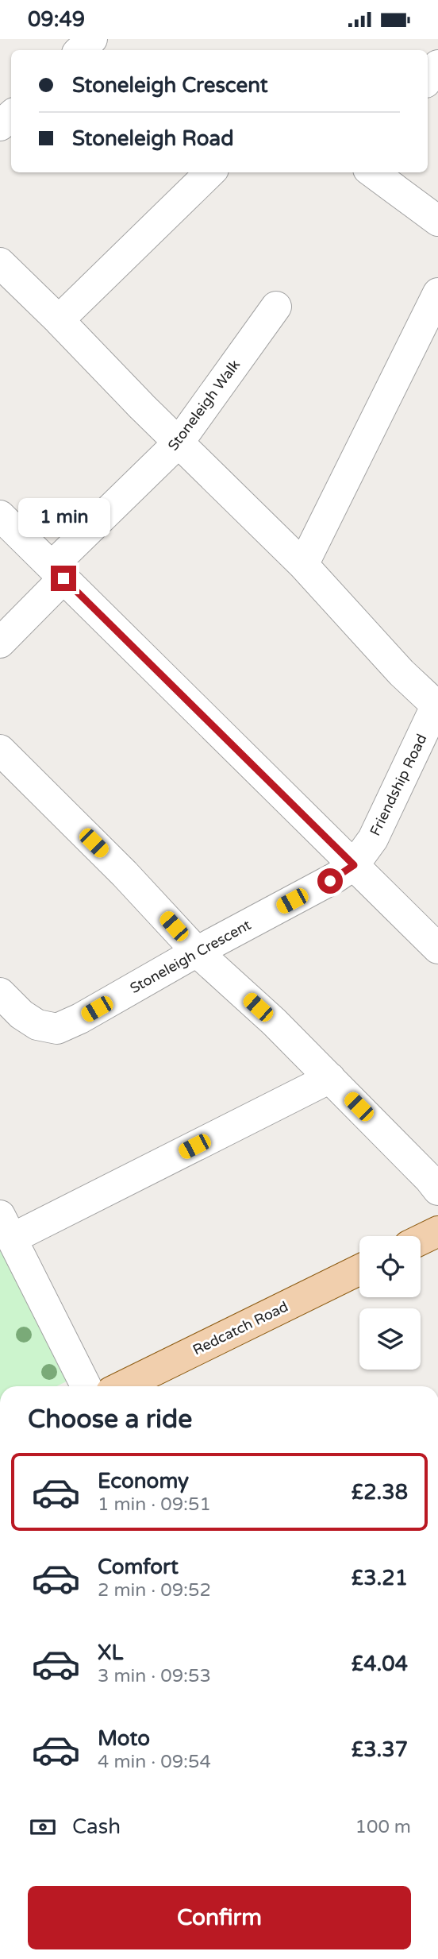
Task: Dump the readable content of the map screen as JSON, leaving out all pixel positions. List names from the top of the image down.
{
  "streets": {
    "main road": ["Redcatch Road"],
    "street": ["Stoneleigh Walk", "Friendship Road", "Stoneleigh Crescent"]
  },
  "crossings": [
    ["Friendship Road", "Stoneleigh Crescent"]
  ],
  "page": {
    "status": "09:49",
    "banner": ["Stoneleigh Crescent", "Stoneleigh Road"],
    "bubble": "1 min",
    "heading": "Choose a ride",
    "list": [
      {
        "name": "Economy",
        "note": "1 min · 09:51",
        "value": "£2.38"
      },
      {
        "name": "Comfort",
        "note": "2 min · 09:52",
        "value": "£3.21"
      },
      {
        "name": "XL",
        "note": "3 min · 09:53",
        "value": "£4.04"
      },
      {
        "name": "Moto",
        "note": "4 min · 09:54",
        "value": "£3.37"
      }
    ],
    "pay": ["Cash", "100 m"],
    "buttons": "Confirm"
  }
}
